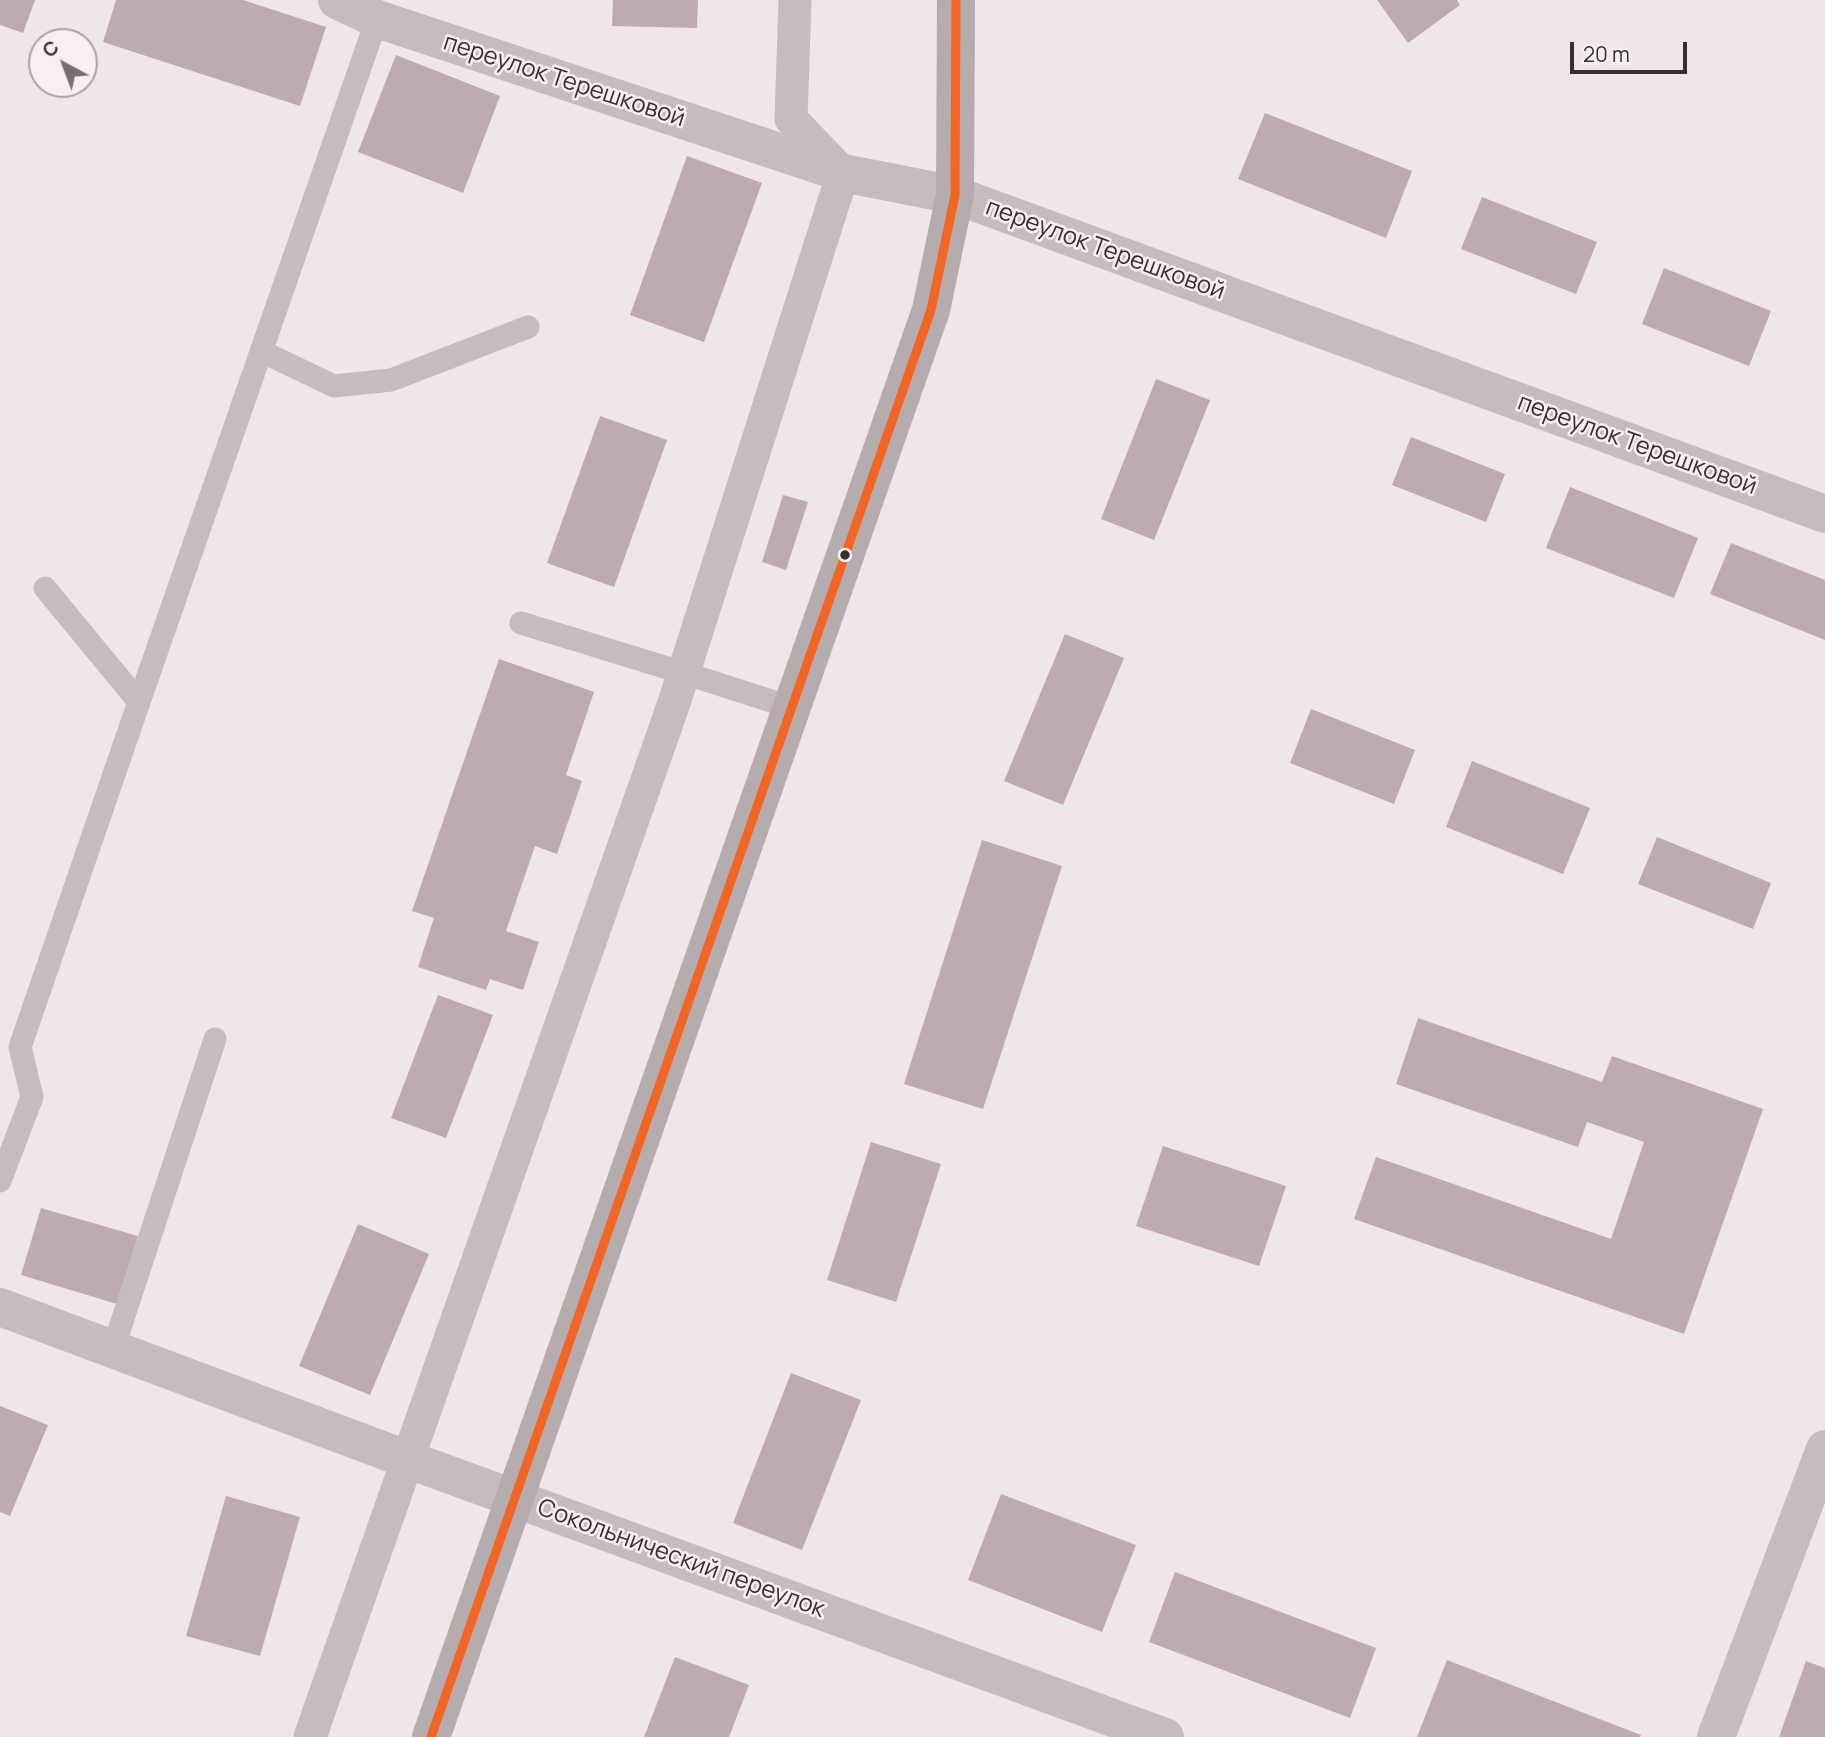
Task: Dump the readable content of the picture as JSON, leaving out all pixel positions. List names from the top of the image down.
{
  "streets": {
    "street": ["переулок Терешковой", "Сокольнический переулок"]
  },
  "scale_bar": "20 m",
  "north": "top left"
}
